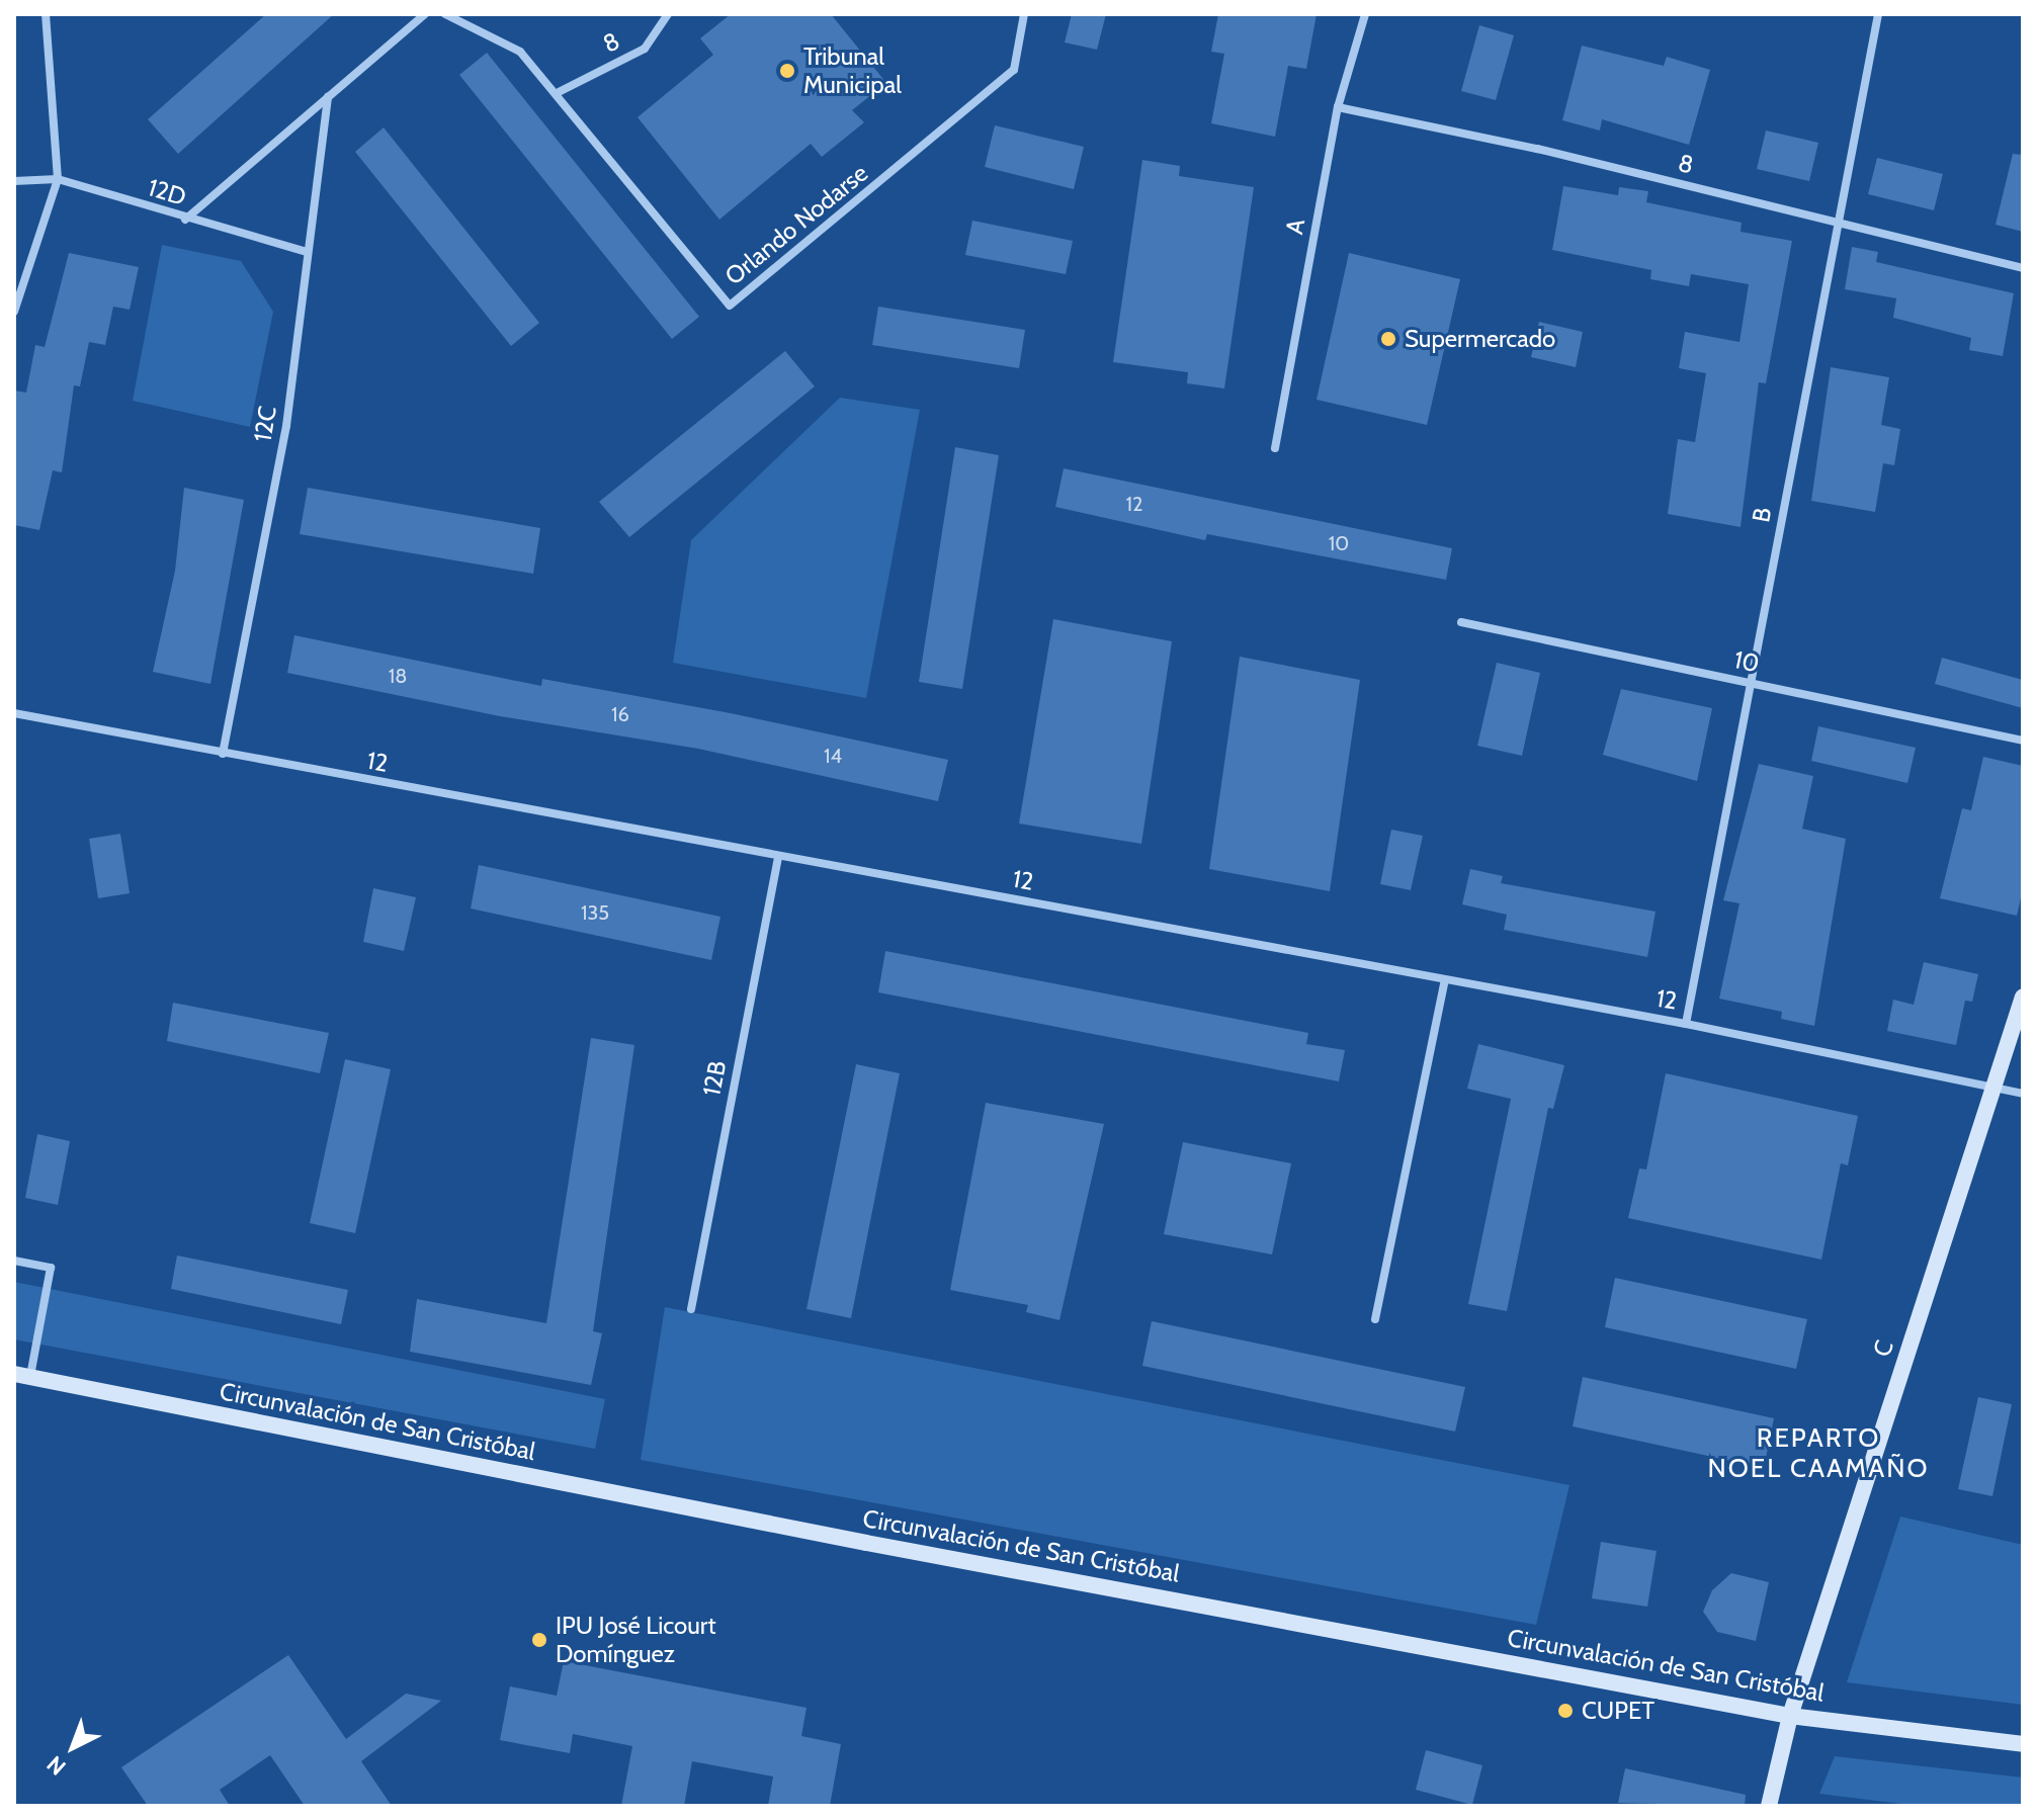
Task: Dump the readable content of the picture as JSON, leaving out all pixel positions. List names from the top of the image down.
{
  "streets": {
    "main road": ["C", "Circunvalación de San Cristóbal"],
    "street": [
      "8",
      "12D",
      "Orlando Nodarse",
      "A",
      "12C",
      "B",
      "10",
      "12",
      "12B"
    ]
  },
  "crossings": [
    ["8", "Orlando Nodarse"],
    ["8", "A"],
    ["8", "B"],
    ["12D", "12C"],
    ["12C", "12"],
    ["B", "10"],
    ["B", "12"],
    ["12", "12B"],
    ["12", "C"],
    ["C", "Circunvalación de San Cristóbal"]
  ],
  "districts": ["REPARTO NOEL CAAMAÑO"],
  "places": [
    "Tribunal Municipal",
    "Supermercado",
    "IPU José Licourt Domínguez",
    "CUPET"
  ],
  "house_numbers": [
    "12",
    "10",
    "18",
    "16",
    "14",
    "135"
  ],
  "north": "bottom left"
}
